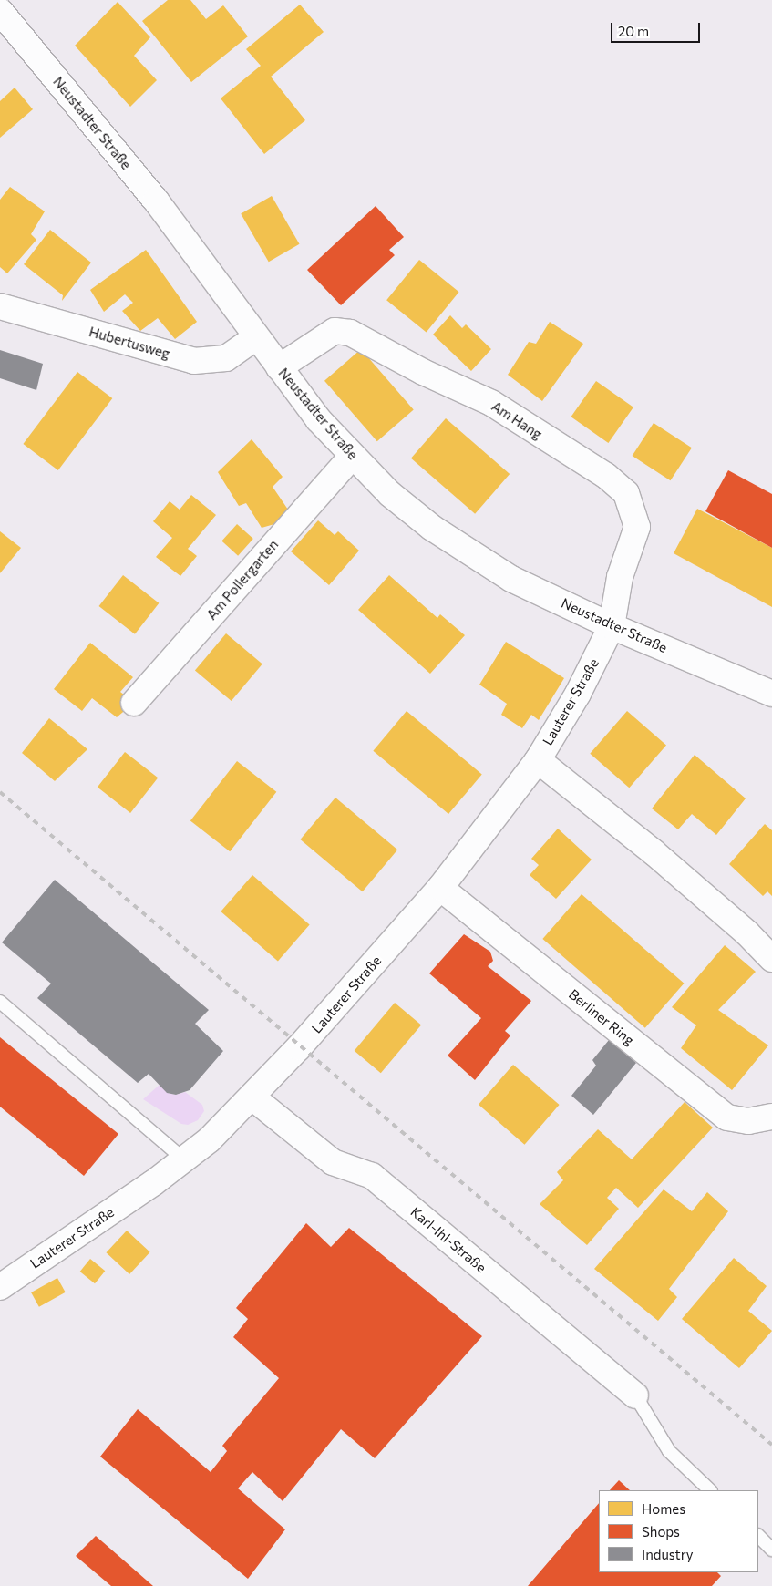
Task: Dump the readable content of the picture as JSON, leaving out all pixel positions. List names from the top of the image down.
{
  "streets": {
    "street": [
      "Neustadter Straße",
      "Hubertusweg",
      "Am Hang",
      "Am Pollergarten",
      "Lauterer Straße",
      "Berliner Ring",
      "Karl-Ihl-Straße"
    ]
  },
  "crossings": [
    ["Neustadter Straße", "Hubertusweg"],
    ["Neustadter Straße", "Am Hang"],
    ["Neustadter Straße", "Am Pollergarten"],
    ["Neustadter Straße", "Lauterer Straße"],
    ["Am Hang", "Lauterer Straße"],
    ["Lauterer Straße", "Berliner Ring"],
    ["Lauterer Straße", "Karl-Ihl-Straße"]
  ],
  "legend": ["Homes", "Shops", "Industry"],
  "scale_bar": "20 m"
}
